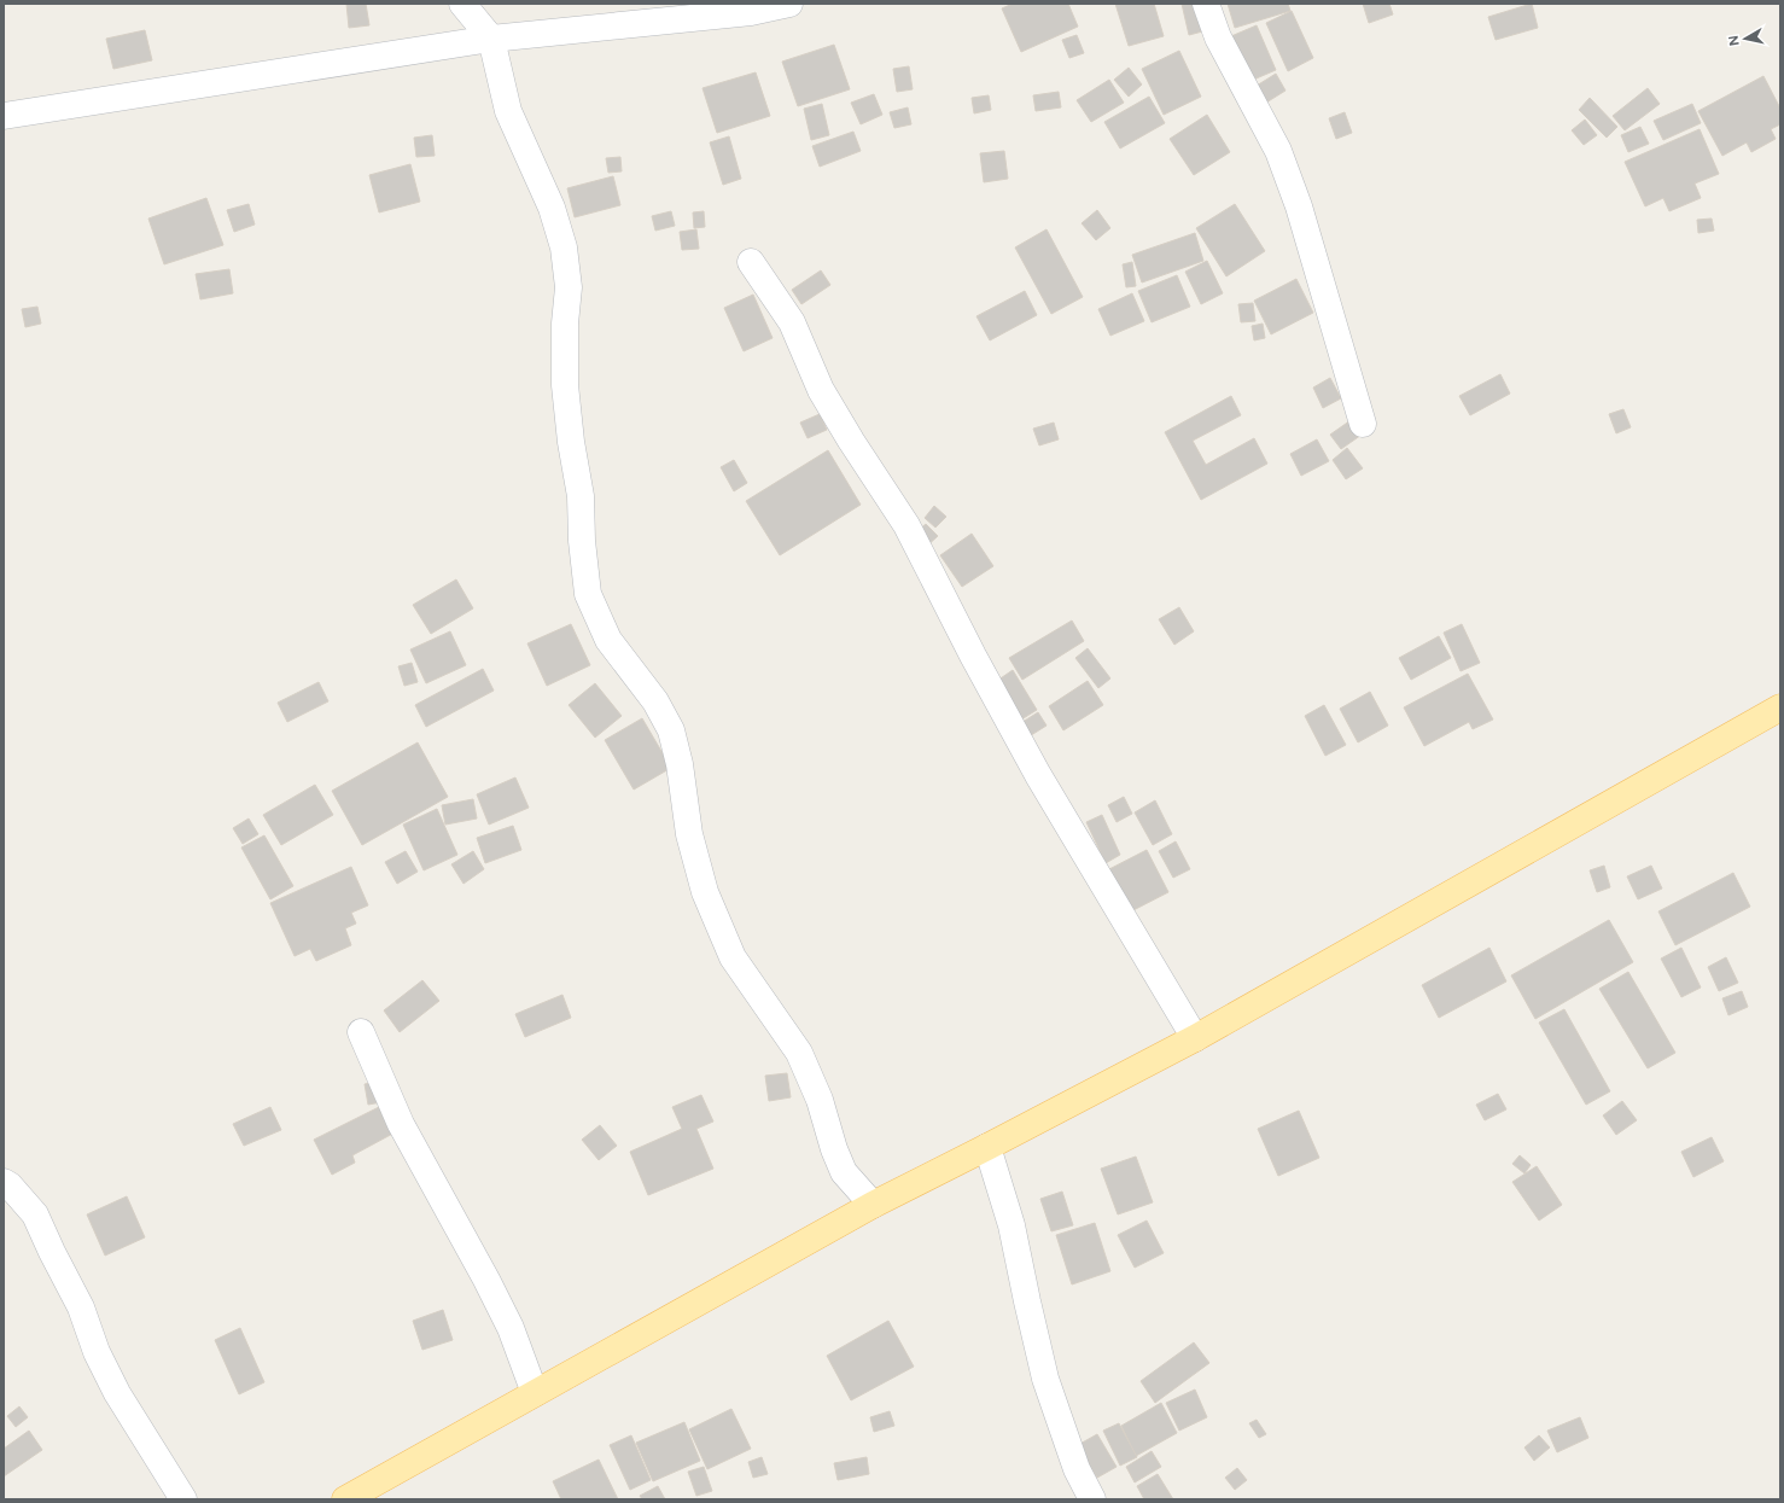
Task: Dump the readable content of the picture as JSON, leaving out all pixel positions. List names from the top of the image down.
{
  "north": "left"
}
